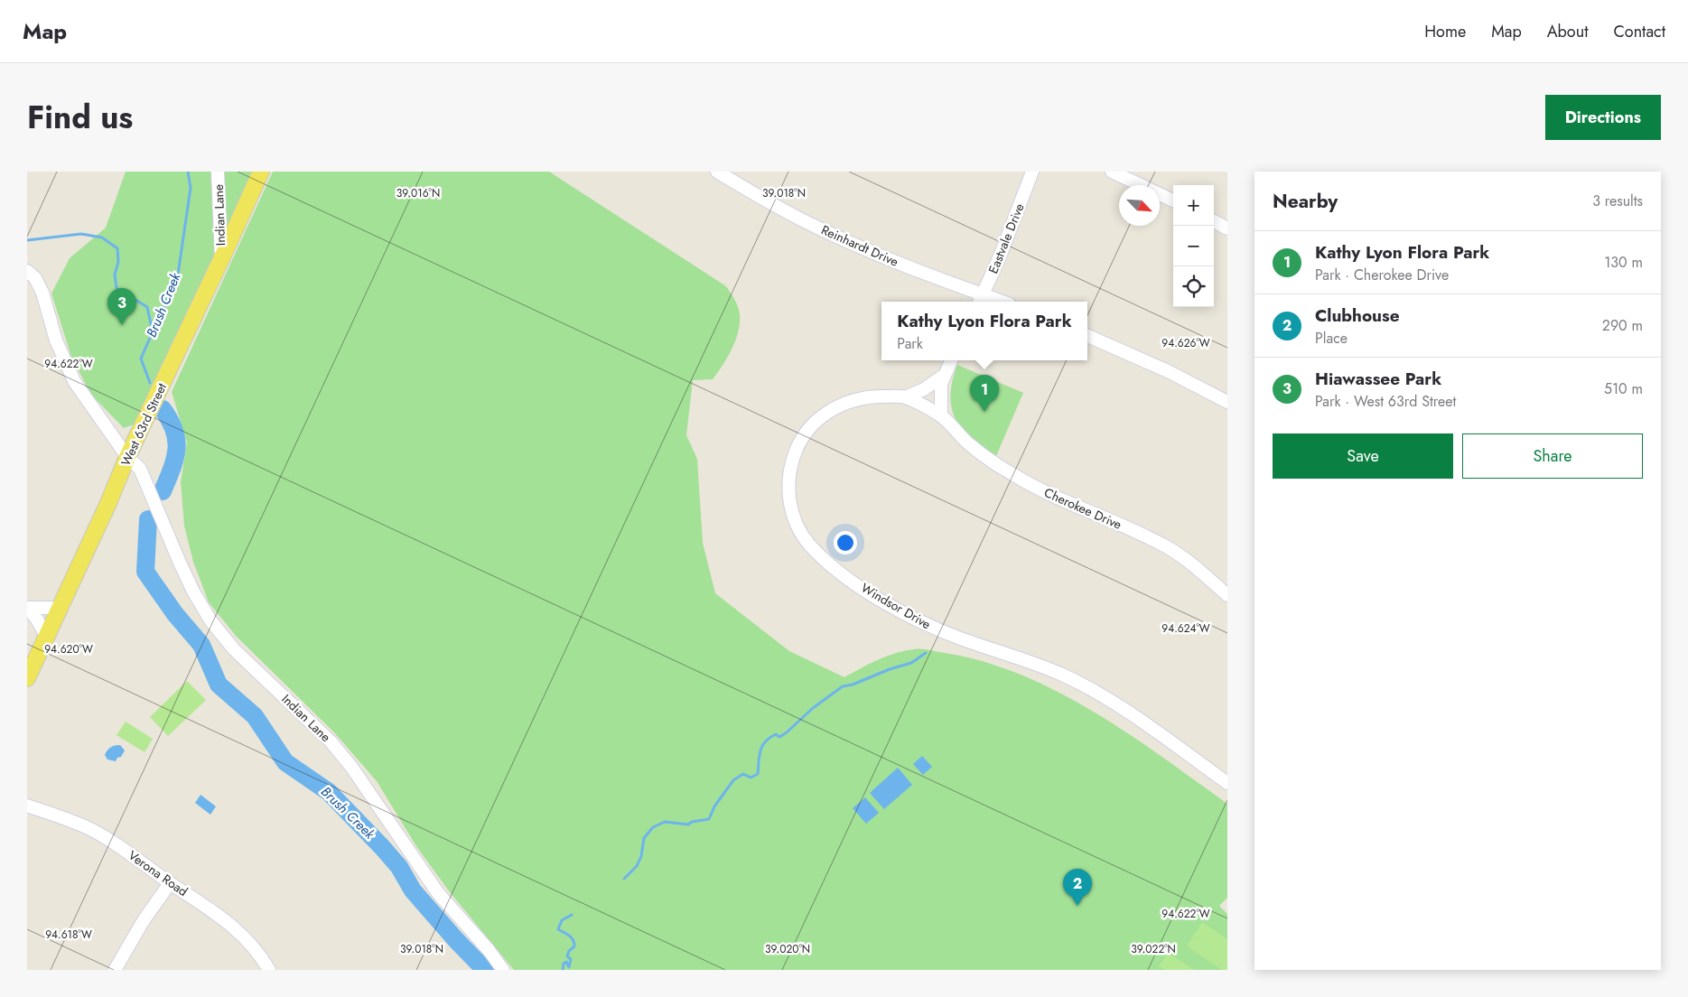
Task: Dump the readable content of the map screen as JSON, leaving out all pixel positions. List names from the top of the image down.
{
  "streets": {
    "main road": ["West 63rd Street"],
    "street": [
      "Indian Lane",
      "Eastvale Drive",
      "Reinhardt Drive",
      "Cherokee Drive",
      "Windsor Drive",
      "Verona Road"
    ]
  },
  "crossings": [
    ["Indian Lane", "West 63rd Street"],
    ["Eastvale Drive", "Reinhardt Drive"],
    ["Cherokee Drive", "Windsor Drive"]
  ],
  "water": ["Brush Creek"],
  "north": "bottom right",
  "page": {
    "header": "Map",
    "nav": [
      "Home",
      "Map",
      "About",
      "Contact"
    ],
    "title": "Find us",
    "buttons": [
      "Directions",
      ["Save", "Share"]
    ],
    "heading": ["Nearby", "3 results"],
    "map_buttons": ["+", "−"],
    "list": [
      {
        "mark": "1",
        "name": "Kathy Lyon Flora Park",
        "note": "Park · Cherokee Drive",
        "value": "130 m"
      },
      {
        "mark": "2",
        "name": "Clubhouse",
        "note": "Place",
        "value": "290 m"
      },
      {
        "mark": "3",
        "name": "Hiawassee Park",
        "note": "Park · West 63rd Street",
        "value": "510 m"
      }
    ],
    "pins": ["3", "1", "2"],
    "popup": ["Kathy Lyon Flora Park", "Park"]
  },
  "coordinates": [
    "39.016°N",
    "39.018°N",
    "94.626°W",
    "94.622°W",
    "94.624°W",
    "94.620°W",
    "94.618°W",
    "39.020°N",
    "39.022°N"
  ]
}
